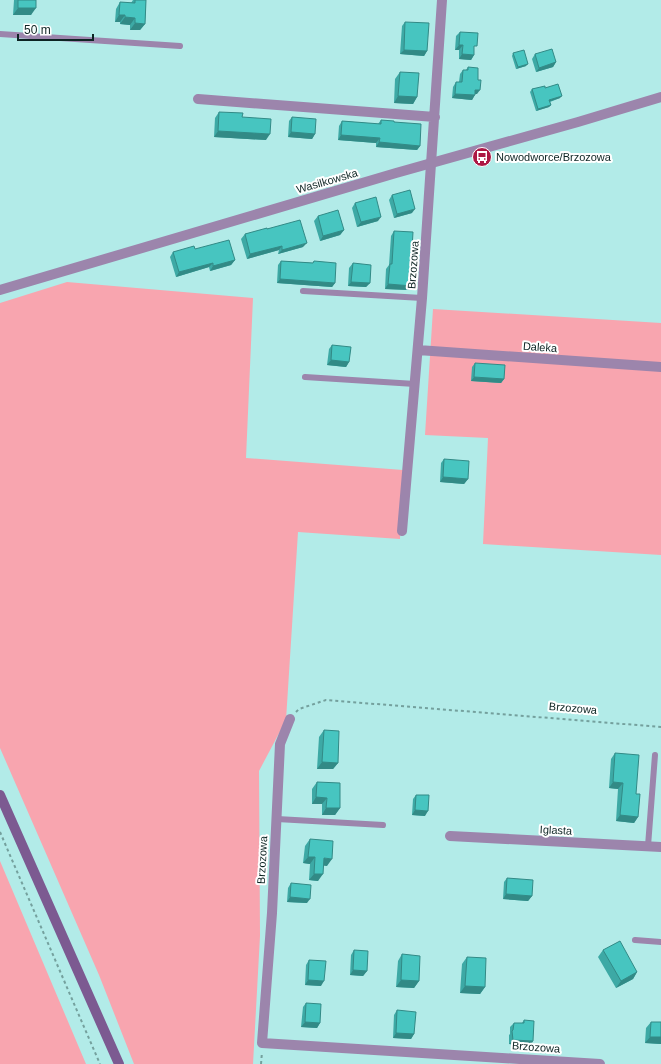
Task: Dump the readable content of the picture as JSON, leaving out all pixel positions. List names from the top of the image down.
{
  "streets": {
    "street": [
      "Wasilkowska",
      "Brzozowa",
      "Daleka",
      "Iglasta"
    ]
  },
  "crossings": [
    ["Wasilkowska", "Brzozowa"],
    ["Brzozowa", "Daleka"]
  ],
  "places": {
    "bus stop": ["Nowodworce/Brzozowa"]
  },
  "scale_bar": "50 m"
}
